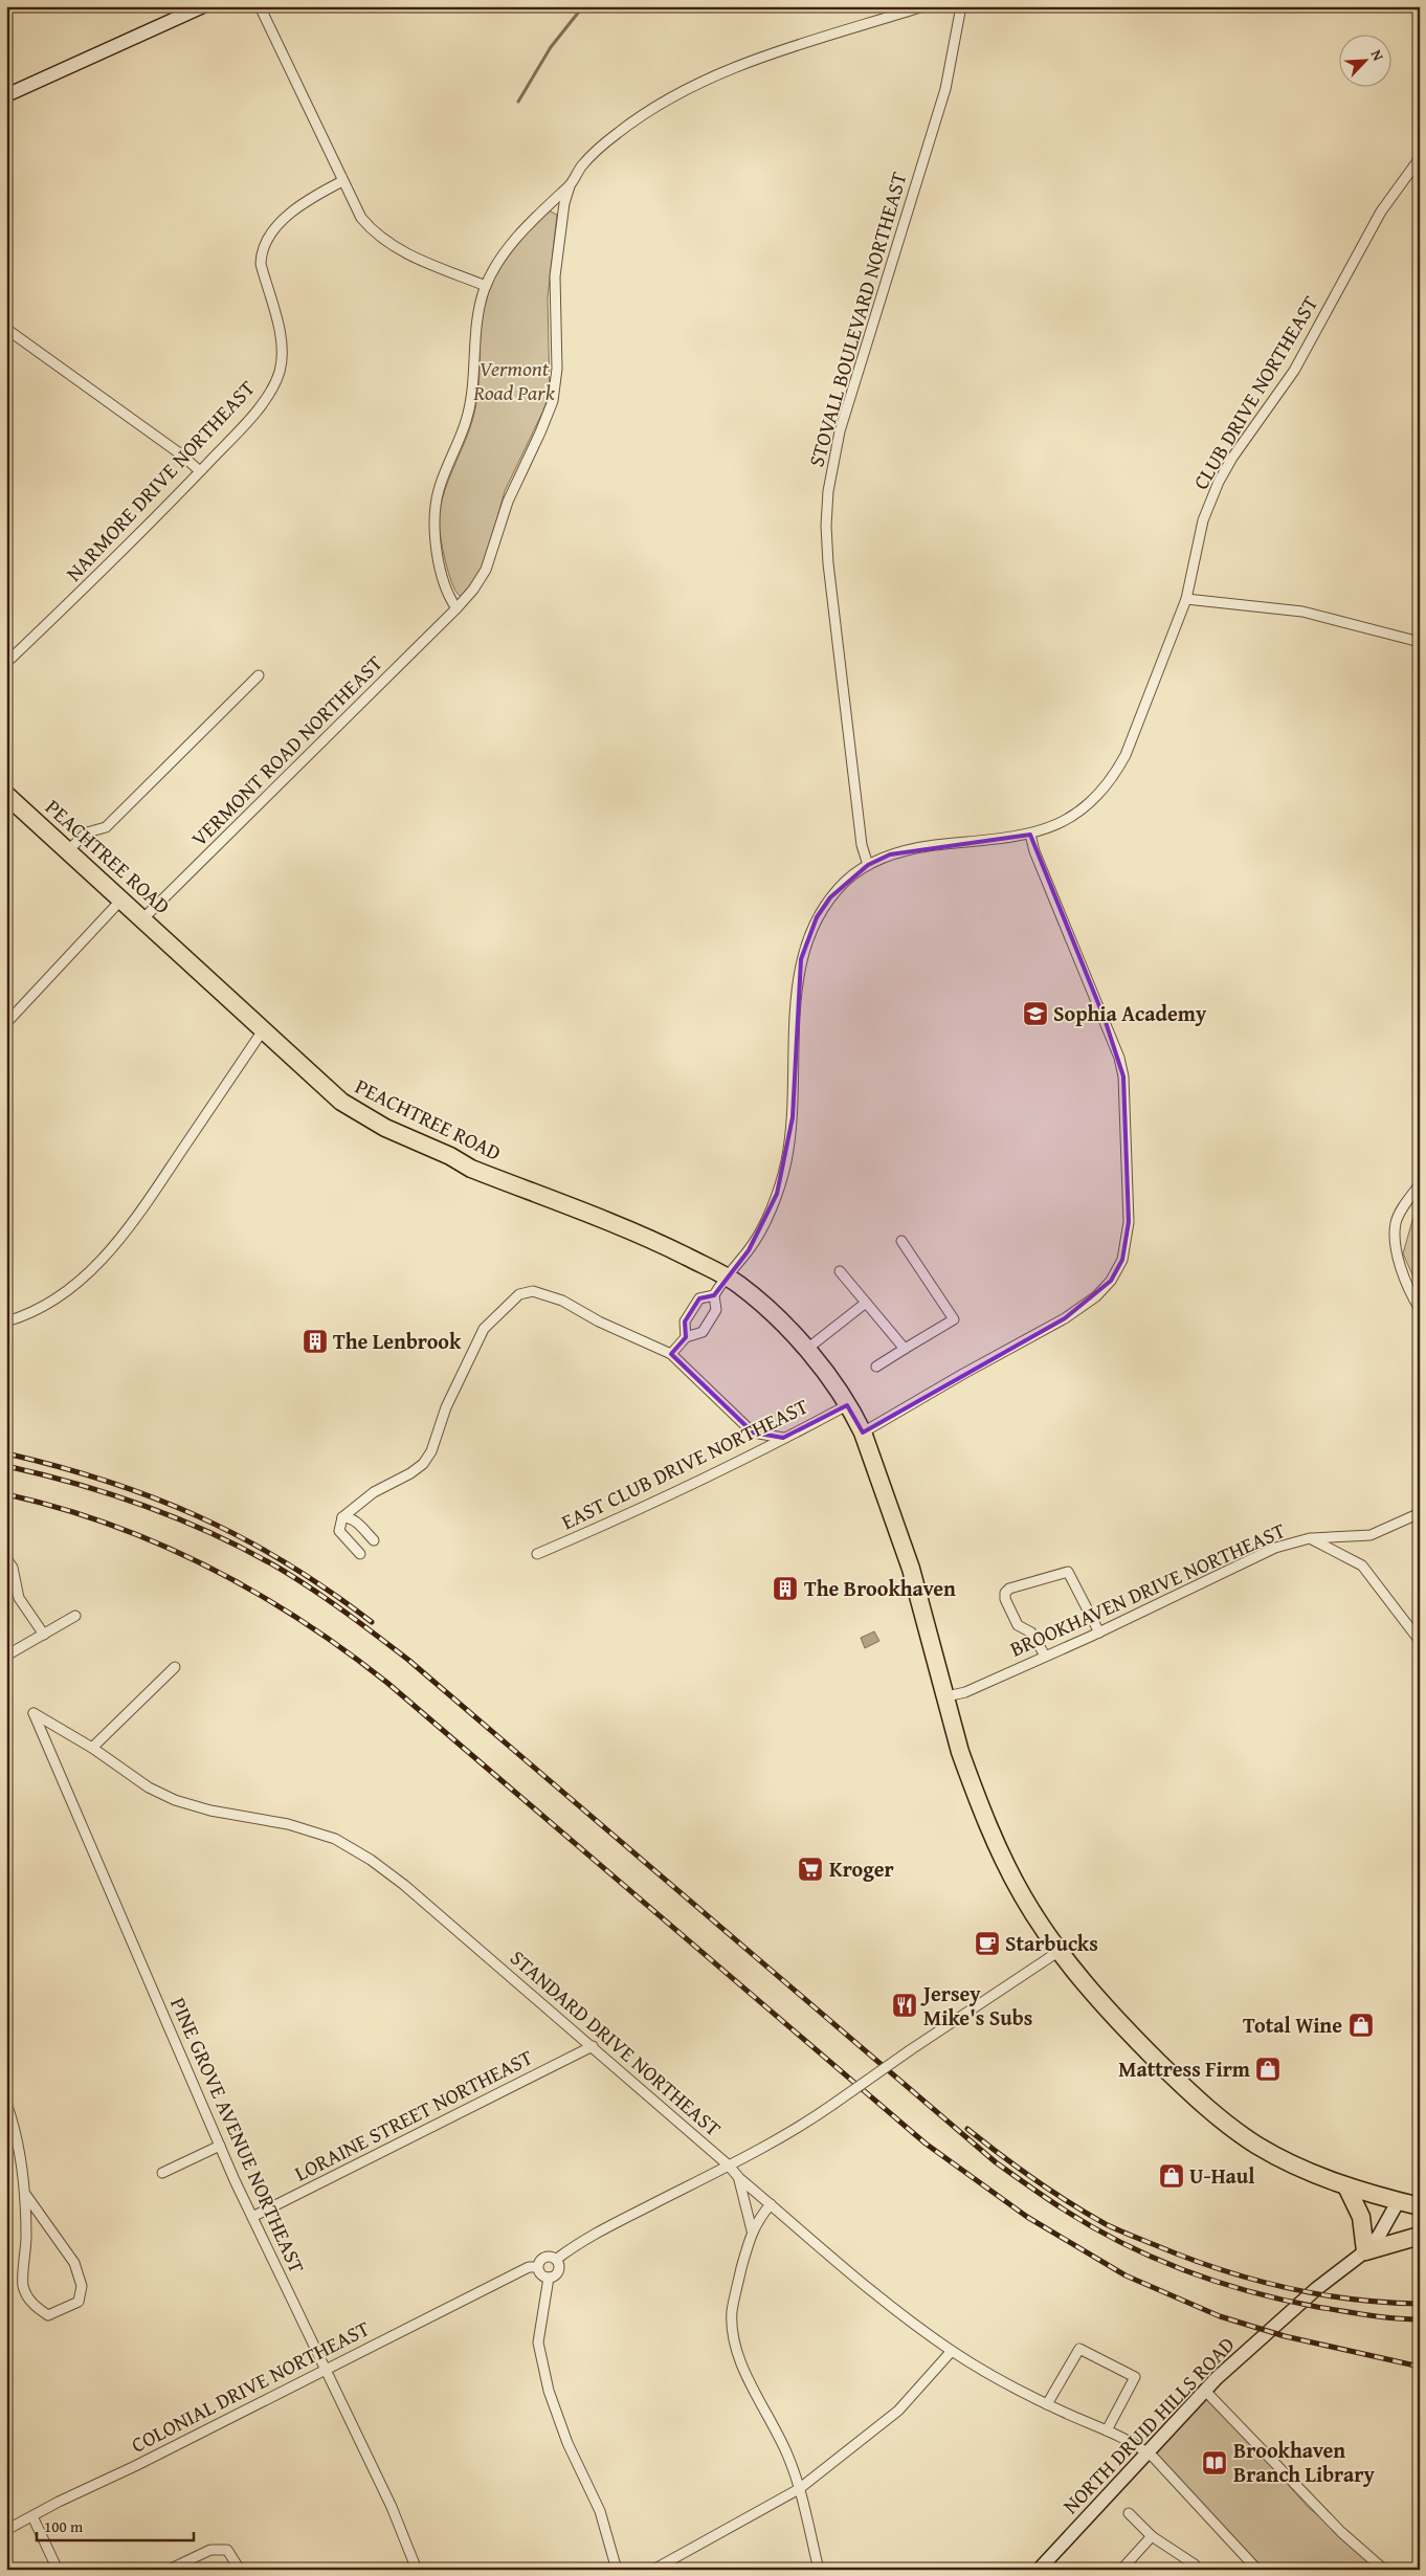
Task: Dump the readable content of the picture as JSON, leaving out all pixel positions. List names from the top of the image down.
{
  "streets": {
    "highway": ["PEACHTREE ROAD"],
    "main road": ["NORTH DRUID HILLS ROAD"],
    "street": [
      "STOVALL BOULEVARD NORTHEAST",
      "CLUB DRIVE NORTHEAST",
      "NARMORE DRIVE NORTHEAST",
      "VERMONT ROAD NORTHEAST",
      "EAST CLUB DRIVE NORTHEAST",
      "BROOKHAVEN DRIVE NORTHEAST",
      "STANDARD DRIVE NORTHEAST",
      "LORAINE STREET NORTHEAST",
      "PINE GROVE AVENUE NORTHEAST",
      "COLONIAL DRIVE NORTHEAST"
    ]
  },
  "crossings": [
    ["STOVALL BOULEVARD NORTHEAST", "CLUB DRIVE NORTHEAST"],
    ["CLUB DRIVE NORTHEAST", "PEACHTREE ROAD"],
    ["VERMONT ROAD NORTHEAST", "PEACHTREE ROAD"],
    ["PEACHTREE ROAD", "EAST CLUB DRIVE NORTHEAST"],
    ["PEACHTREE ROAD", "BROOKHAVEN DRIVE NORTHEAST"],
    ["PEACHTREE ROAD", "NORTH DRUID HILLS ROAD"],
    ["STANDARD DRIVE NORTHEAST", "LORAINE STREET NORTHEAST"],
    ["STANDARD DRIVE NORTHEAST", "PINE GROVE AVENUE NORTHEAST"],
    ["STANDARD DRIVE NORTHEAST", "NORTH DRUID HILLS ROAD"],
    ["LORAINE STREET NORTHEAST", "PINE GROVE AVENUE NORTHEAST"],
    ["PINE GROVE AVENUE NORTHEAST", "COLONIAL DRIVE NORTHEAST"]
  ],
  "parks": ["Vermont Road Park"],
  "places": {
    "school or university": ["Sophia Academy"],
    "building": ["The Lenbrook", "The Brookhaven"],
    "supermarket": ["Kroger"],
    "cafe": ["Starbucks"],
    "restaurant": ["Jersey Mike's Subs"],
    "shop": ["Total Wine", "Mattress Firm", "U-Haul"],
    "library": ["Brookhaven Branch Library"]
  },
  "scale_bar": "100 m",
  "north": "top right"
}
